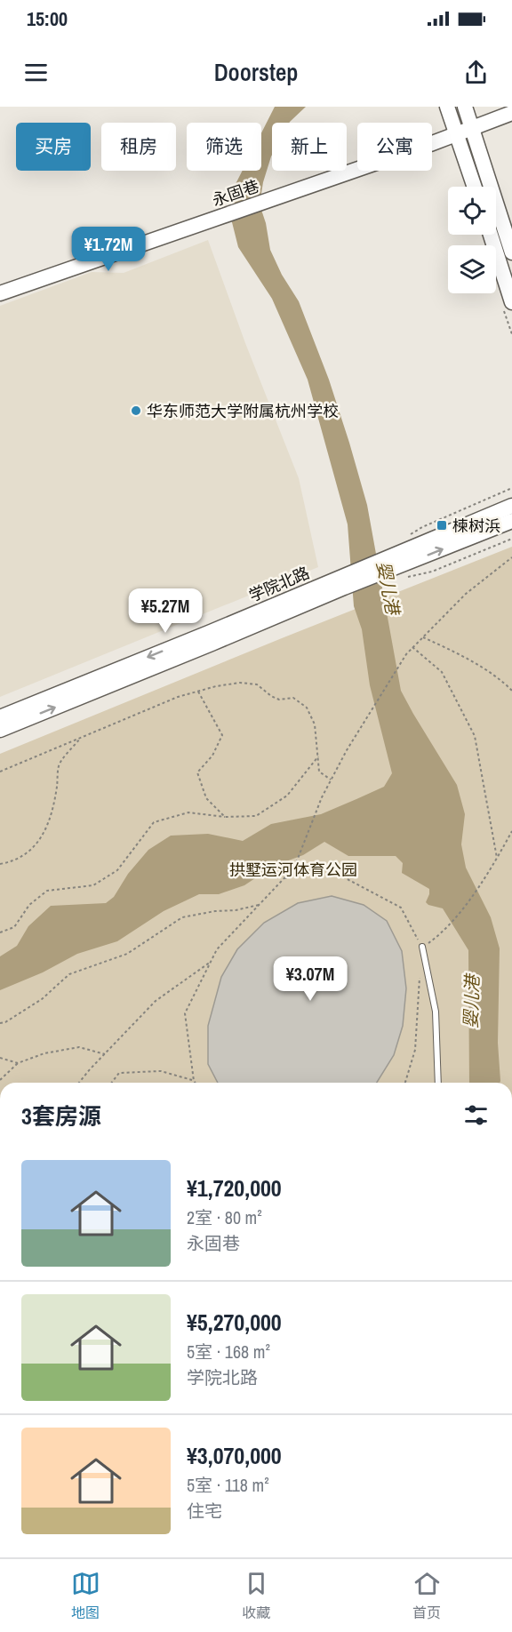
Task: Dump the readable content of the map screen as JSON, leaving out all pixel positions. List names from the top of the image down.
{
  "streets": {
    "main road": ["永固巷", "学院北路"]
  },
  "water": ["婴儿港"],
  "parks": ["拱墅运河体育公园"],
  "places": {
    "other": ["华东师范大学附属杭州学校"],
    "transit": ["楝树浜"]
  },
  "page": {
    "status": "15:00",
    "header": "Doorstep",
    "chip": [
      "买房",
      "租房",
      "筛选",
      "新上",
      "公寓"
    ],
    "price": ["¥1.72M", "¥5.27M", "¥3.07M"],
    "heading": "3套房源",
    "list": [
      {
        "name": "¥1,720,000",
        "note": "2室 · 80 m² · 永固巷"
      },
      {
        "name": "¥5,270,000",
        "note": "5室 · 168 m² · 学院北路"
      },
      {
        "name": "¥3,070,000",
        "note": "5室 · 118 m² · 住宅"
      }
    ],
    "tabs": ["地图", "收藏", "首页"]
  }
}
